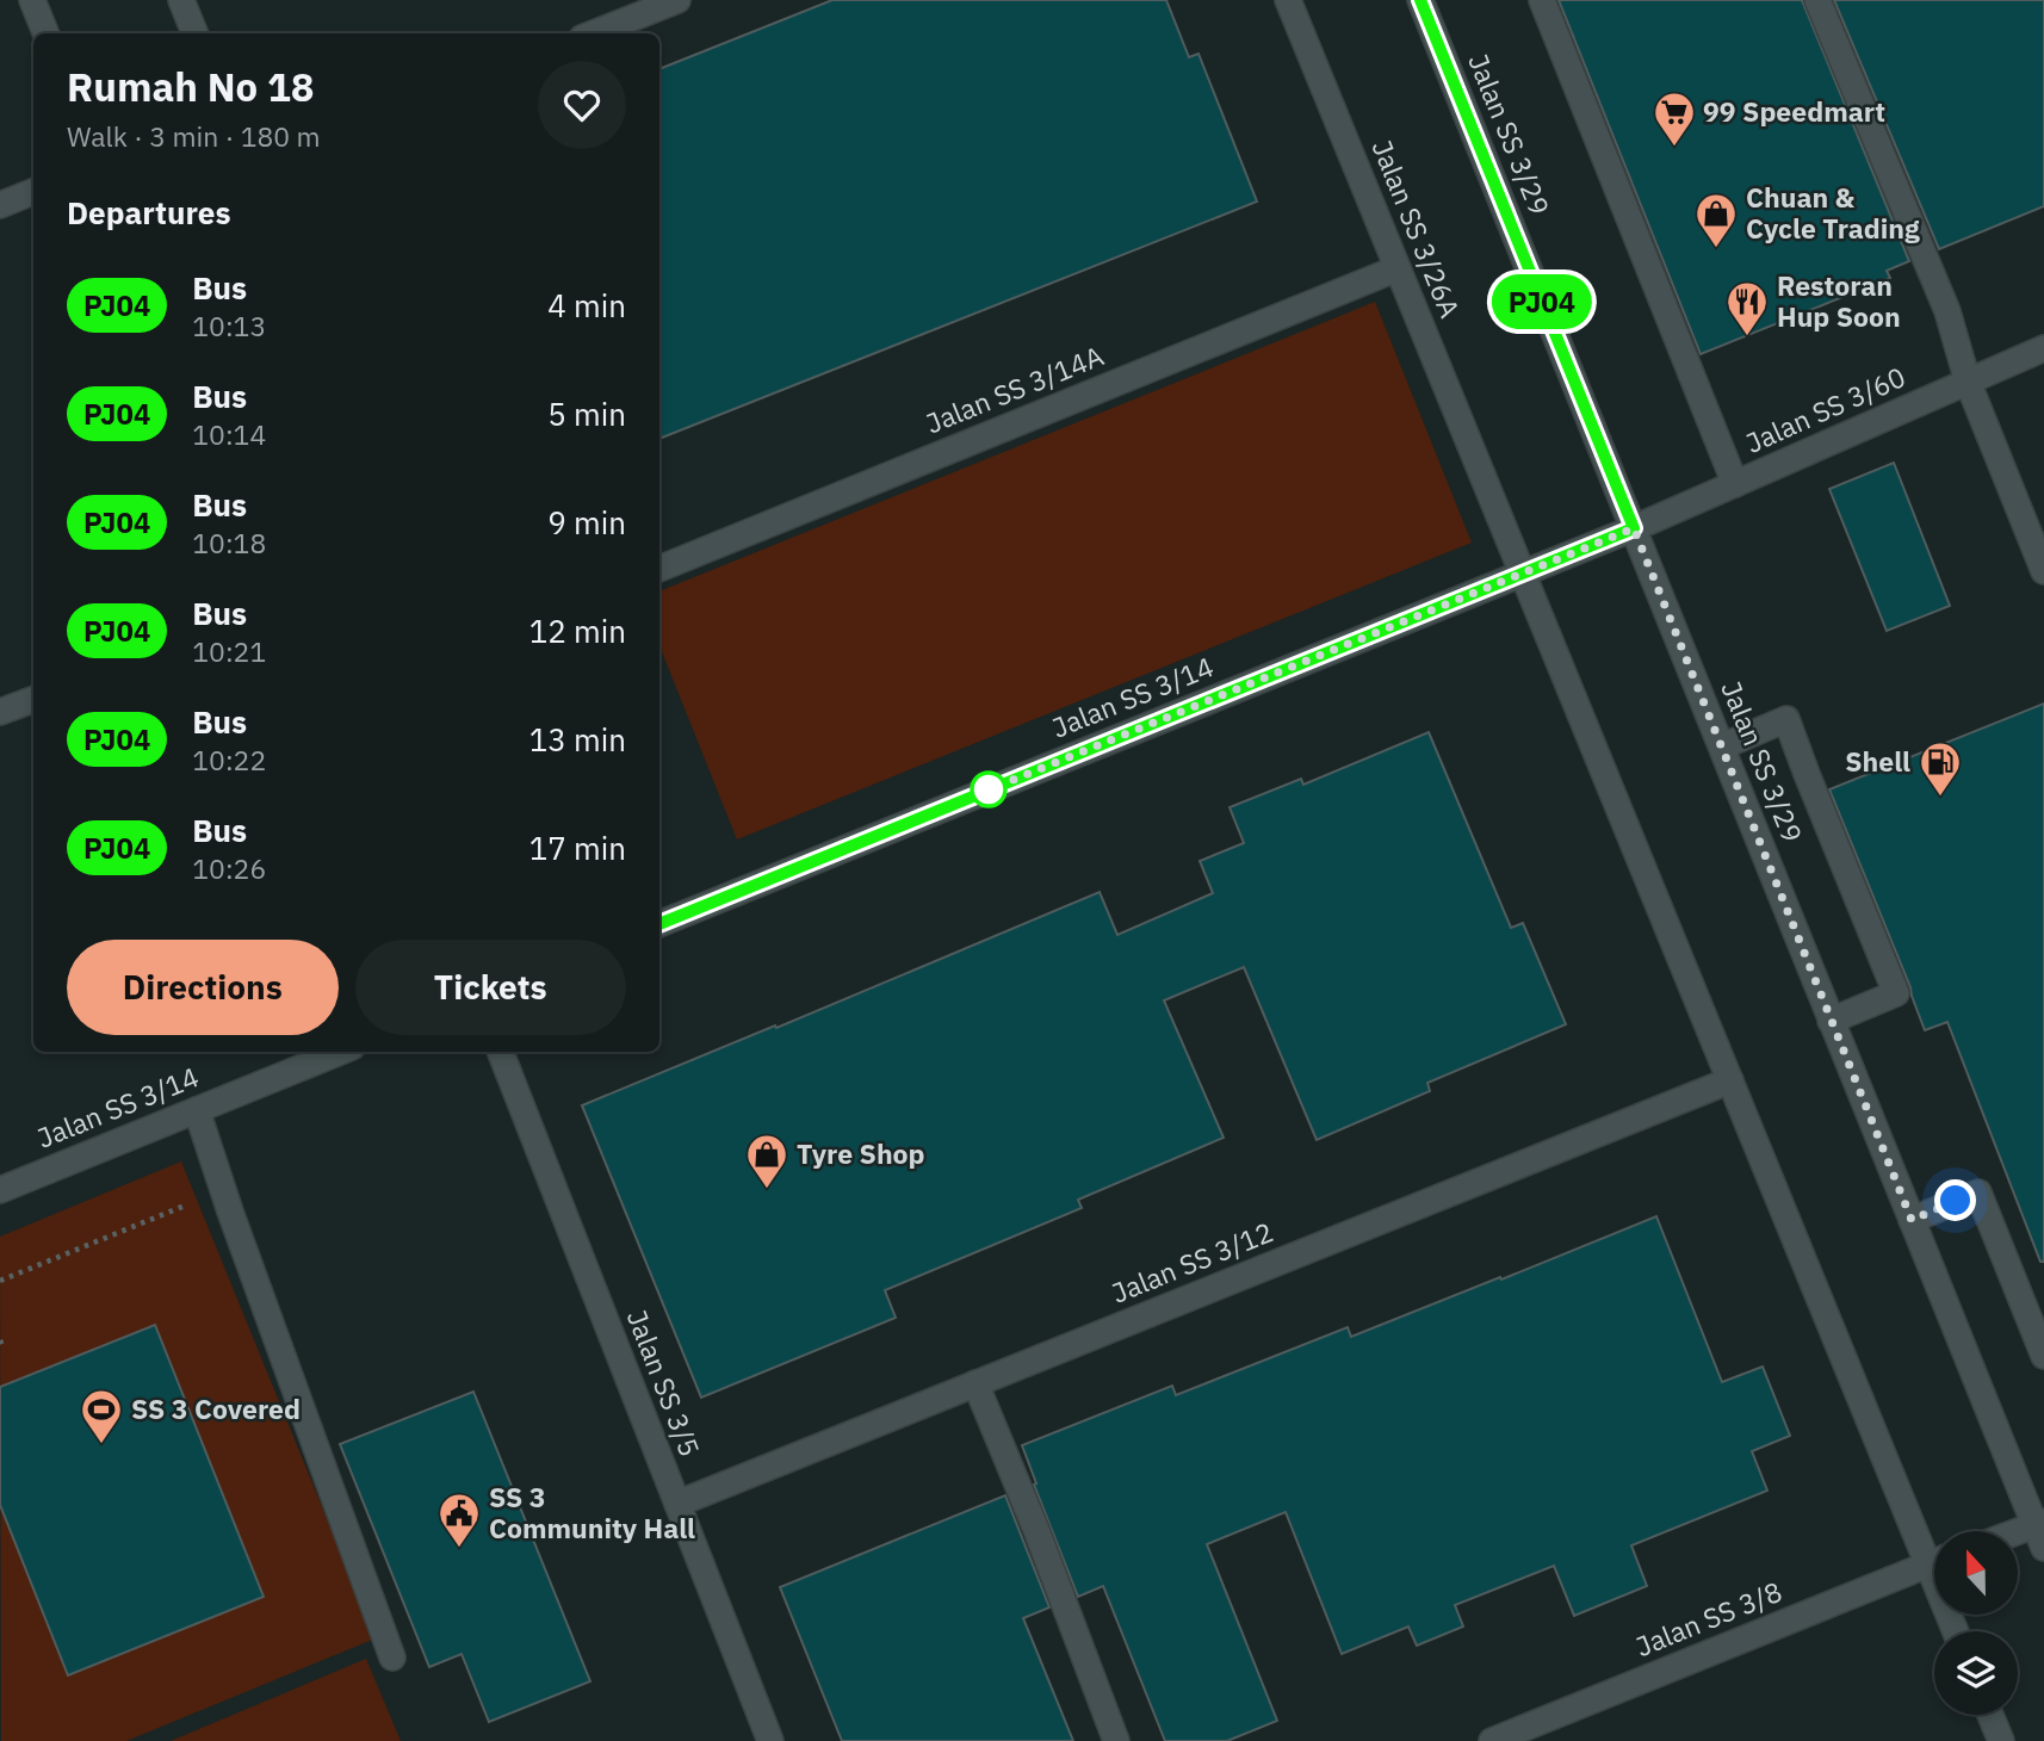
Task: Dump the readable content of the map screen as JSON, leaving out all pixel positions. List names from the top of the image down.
{
  "streets": {
    "street": [
      "Jalan SS 3/29",
      "Jalan SS 3/26A",
      "Jalan SS 3/14A",
      "Jalan SS 3/60",
      "Jalan SS 3/14",
      "Jalan SS 3/12",
      "Jalan SS 3/5",
      "Jalan SS 3/8"
    ]
  },
  "crossings": [
    ["Jalan SS 3/29", "Jalan SS 3/60"],
    ["Jalan SS 3/29", "Jalan SS 3/14"],
    ["Jalan SS 3/26A", "Jalan SS 3/14A"],
    ["Jalan SS 3/26A", "Jalan SS 3/14"],
    ["Jalan SS 3/26A", "Jalan SS 3/12"],
    ["Jalan SS 3/60", "Jalan SS 3/14"],
    ["Jalan SS 3/12", "Jalan SS 3/5"]
  ],
  "places": {
    "supermarket": ["99 Speedmart"],
    "shop": ["Chuan & Cycle Trading", "Tyre Shop"],
    "restaurant": ["Restoran Hup Soon"],
    "fuel station": ["Shell"],
    "sports": ["SS 3 Covered"],
    "public building": ["SS 3 Community Hall"]
  },
  "lines": ["bus line PJ04"],
  "north": "top",
  "page": {
    "on_map": "PJ04",
    "heading": [
      ["Rumah No 18", "Walk · 3 min · 180 m"],
      "Departures"
    ],
    "list": [
      {
        "mark": "PJ04",
        "name": "Bus",
        "note": "10:13",
        "value": "4 min"
      },
      {
        "mark": "PJ04",
        "name": "Bus",
        "note": "10:14",
        "value": "5 min"
      },
      {
        "mark": "PJ04",
        "name": "Bus",
        "note": "10:18",
        "value": "9 min"
      },
      {
        "mark": "PJ04",
        "name": "Bus",
        "note": "10:21",
        "value": "12 min"
      },
      {
        "mark": "PJ04",
        "name": "Bus",
        "note": "10:22",
        "value": "13 min"
      },
      {
        "mark": "PJ04",
        "name": "Bus",
        "note": "10:26",
        "value": "17 min"
      }
    ],
    "buttons": ["Directions", "Tickets"]
  }
}
